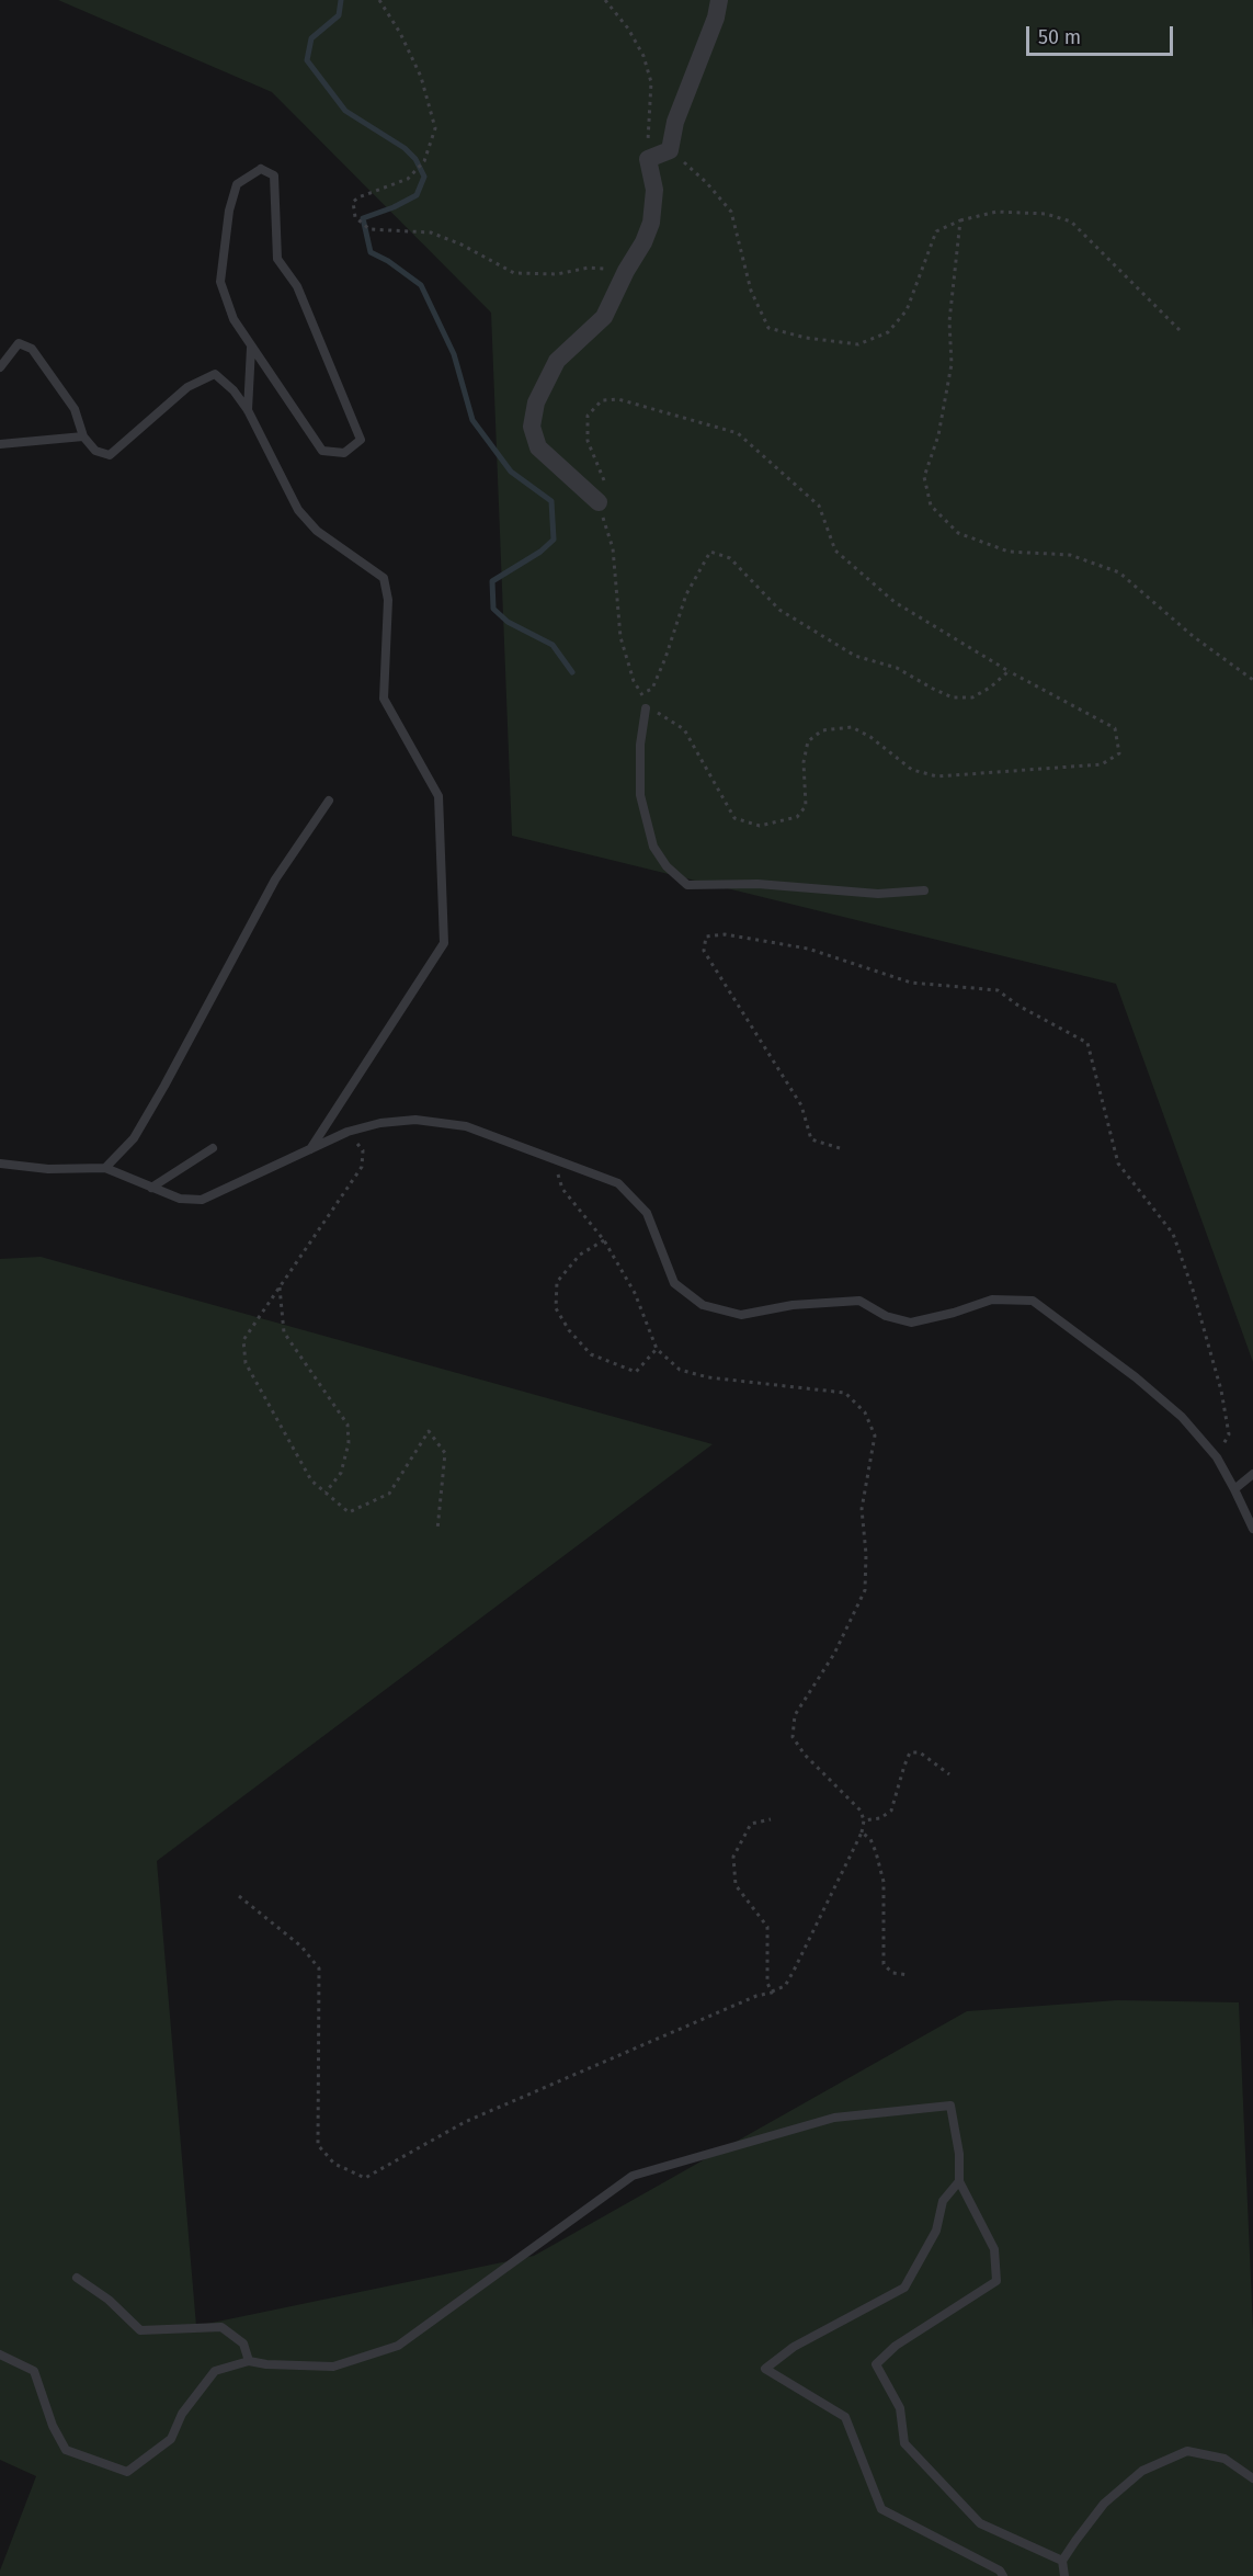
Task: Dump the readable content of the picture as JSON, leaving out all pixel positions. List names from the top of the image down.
{
  "scale_bar": "50 m"
}
